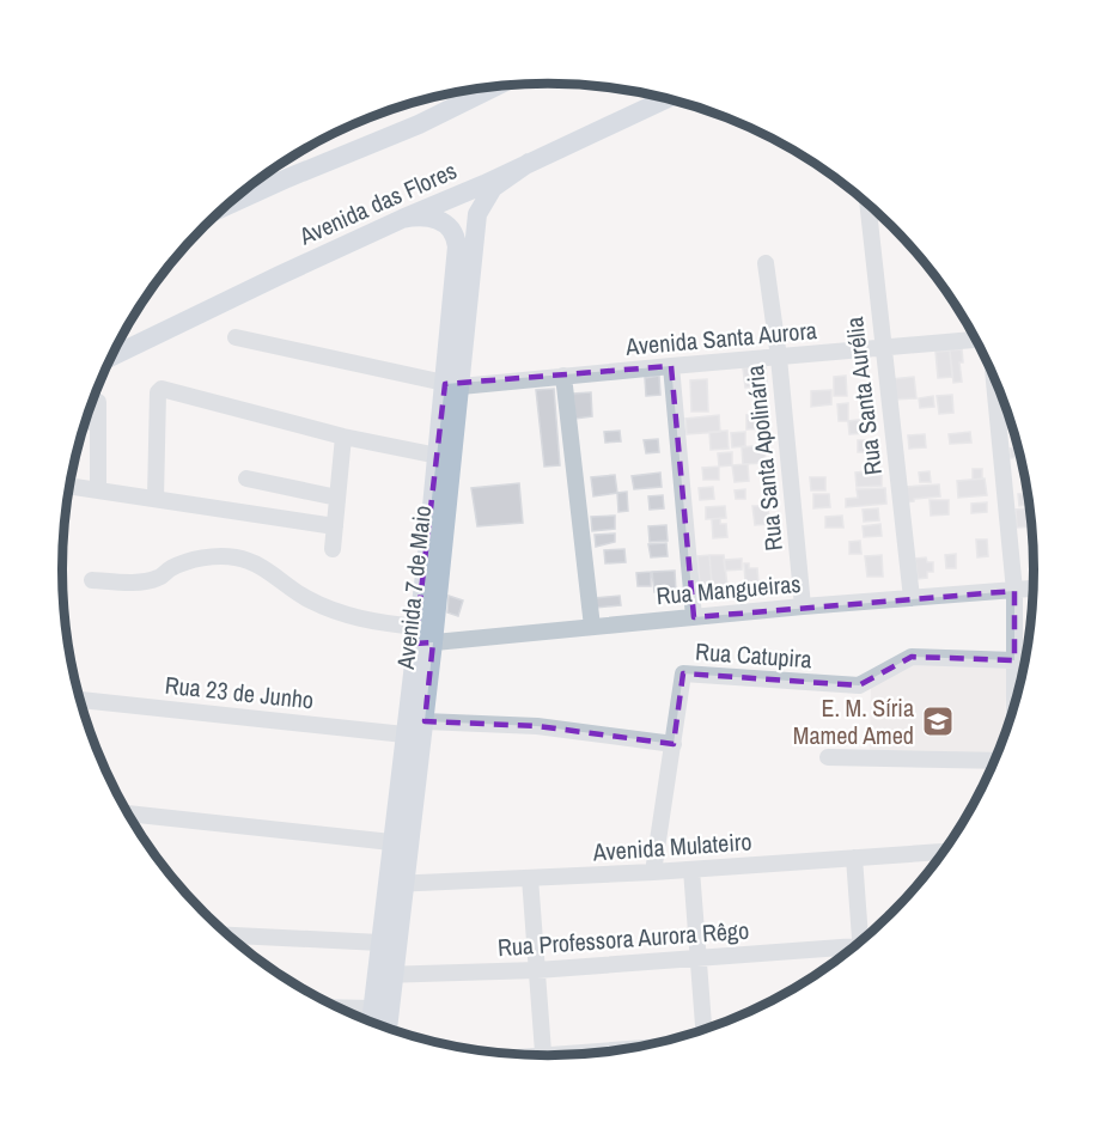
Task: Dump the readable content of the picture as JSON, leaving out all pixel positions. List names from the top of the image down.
{
  "streets": {
    "main road": ["Avenida das Flores", "Avenida 7 de Maio"],
    "street": [
      "Avenida Santa Aurora",
      "Rua Santa Aurélia",
      "Rua Santa Apolinária",
      "Rua Mangueiras",
      "Rua Catupira",
      "Rua 23 de Junho",
      "Avenida Mulateiro",
      "Rua Professora Aurora Rêgo"
    ]
  },
  "crossings": [
    ["Avenida das Flores", "Avenida 7 de Maio"],
    ["Avenida Santa Aurora", "Rua Santa Aurélia"],
    ["Avenida Santa Aurora", "Rua Santa Apolinária"],
    ["Avenida Santa Aurora", "Avenida 7 de Maio"],
    ["Rua Santa Aurélia", "Rua Mangueiras"],
    ["Rua Santa Apolinária", "Rua Mangueiras"],
    ["Avenida 7 de Maio", "Rua Mangueiras"],
    ["Avenida 7 de Maio", "Rua 23 de Junho"],
    ["Avenida 7 de Maio", "Avenida Mulateiro"],
    ["Avenida 7 de Maio", "Rua Professora Aurora Rêgo"],
    ["Rua Catupira", "Avenida Mulateiro"]
  ],
  "places": {
    "school or university": ["E. M. Síria Mamed Amed"]
  }
}
